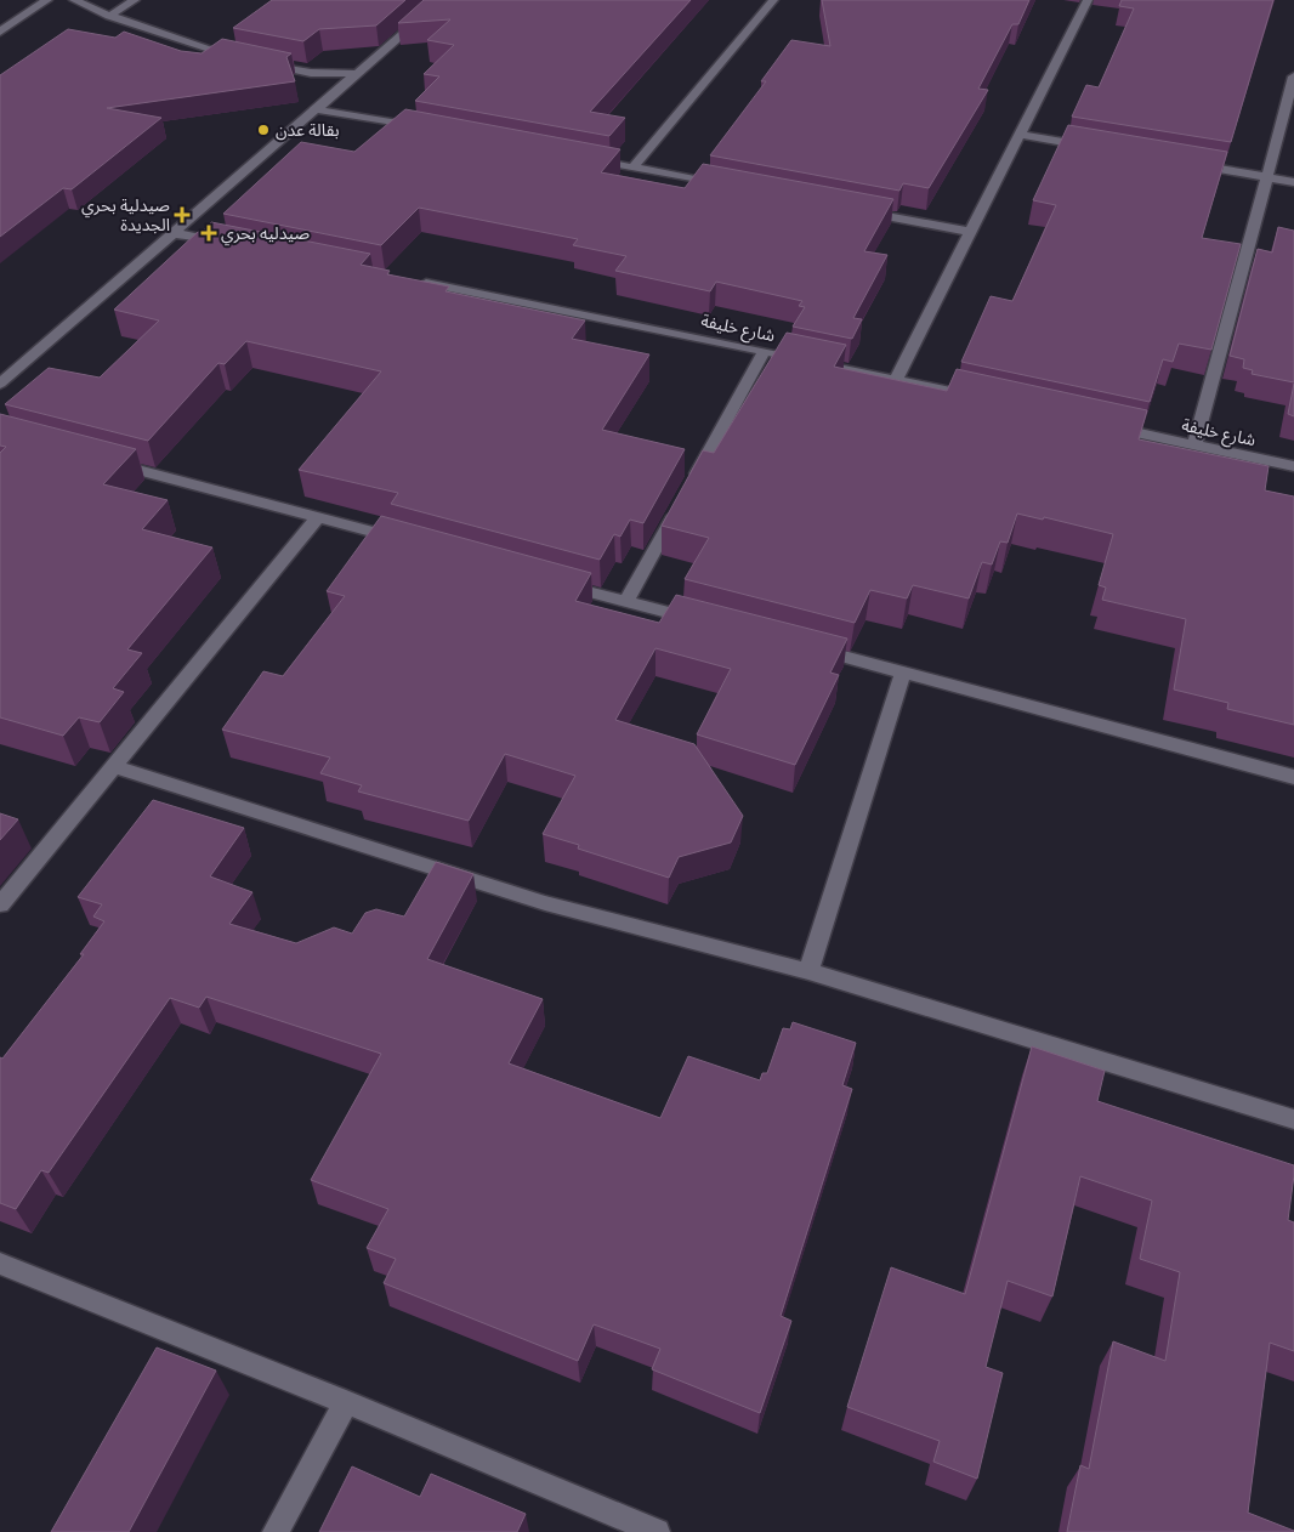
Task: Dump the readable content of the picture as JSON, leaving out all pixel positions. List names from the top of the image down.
{
  "streets": {
    "street": ["شارع خليفة"]
  },
  "places": {
    "other": ["بقالة عدن"],
    "health": ["صيدلية بحري الجديدة", "صيدليه بحري"]
  }
}
